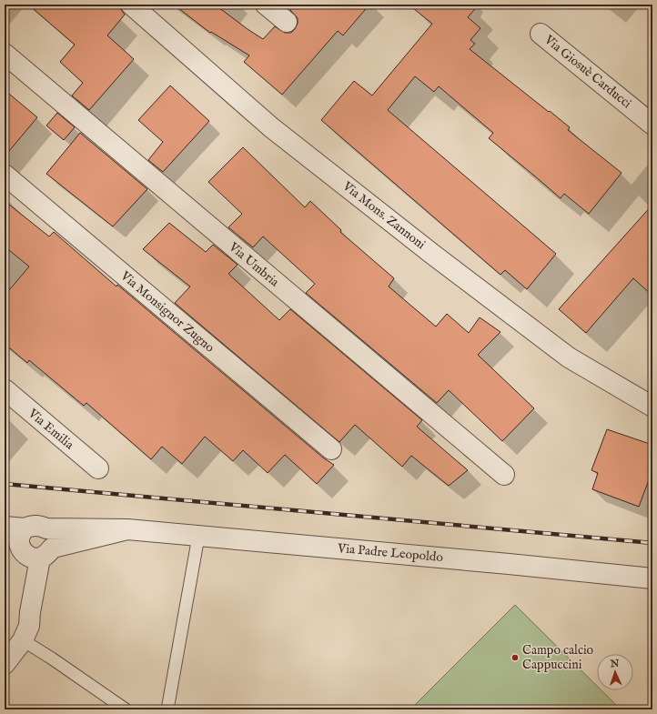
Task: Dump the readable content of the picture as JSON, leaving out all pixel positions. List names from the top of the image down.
{
  "streets": {
    "street": [
      "Via Giosuè Carducci",
      "Via Mons. Zannoni",
      "Via Umbria",
      "Via Monsignor Zugno",
      "Via Emilia",
      "Via Padre Leopoldo"
    ]
  },
  "places": ["Campo calcio Cappuccini"],
  "north": "top"
}
